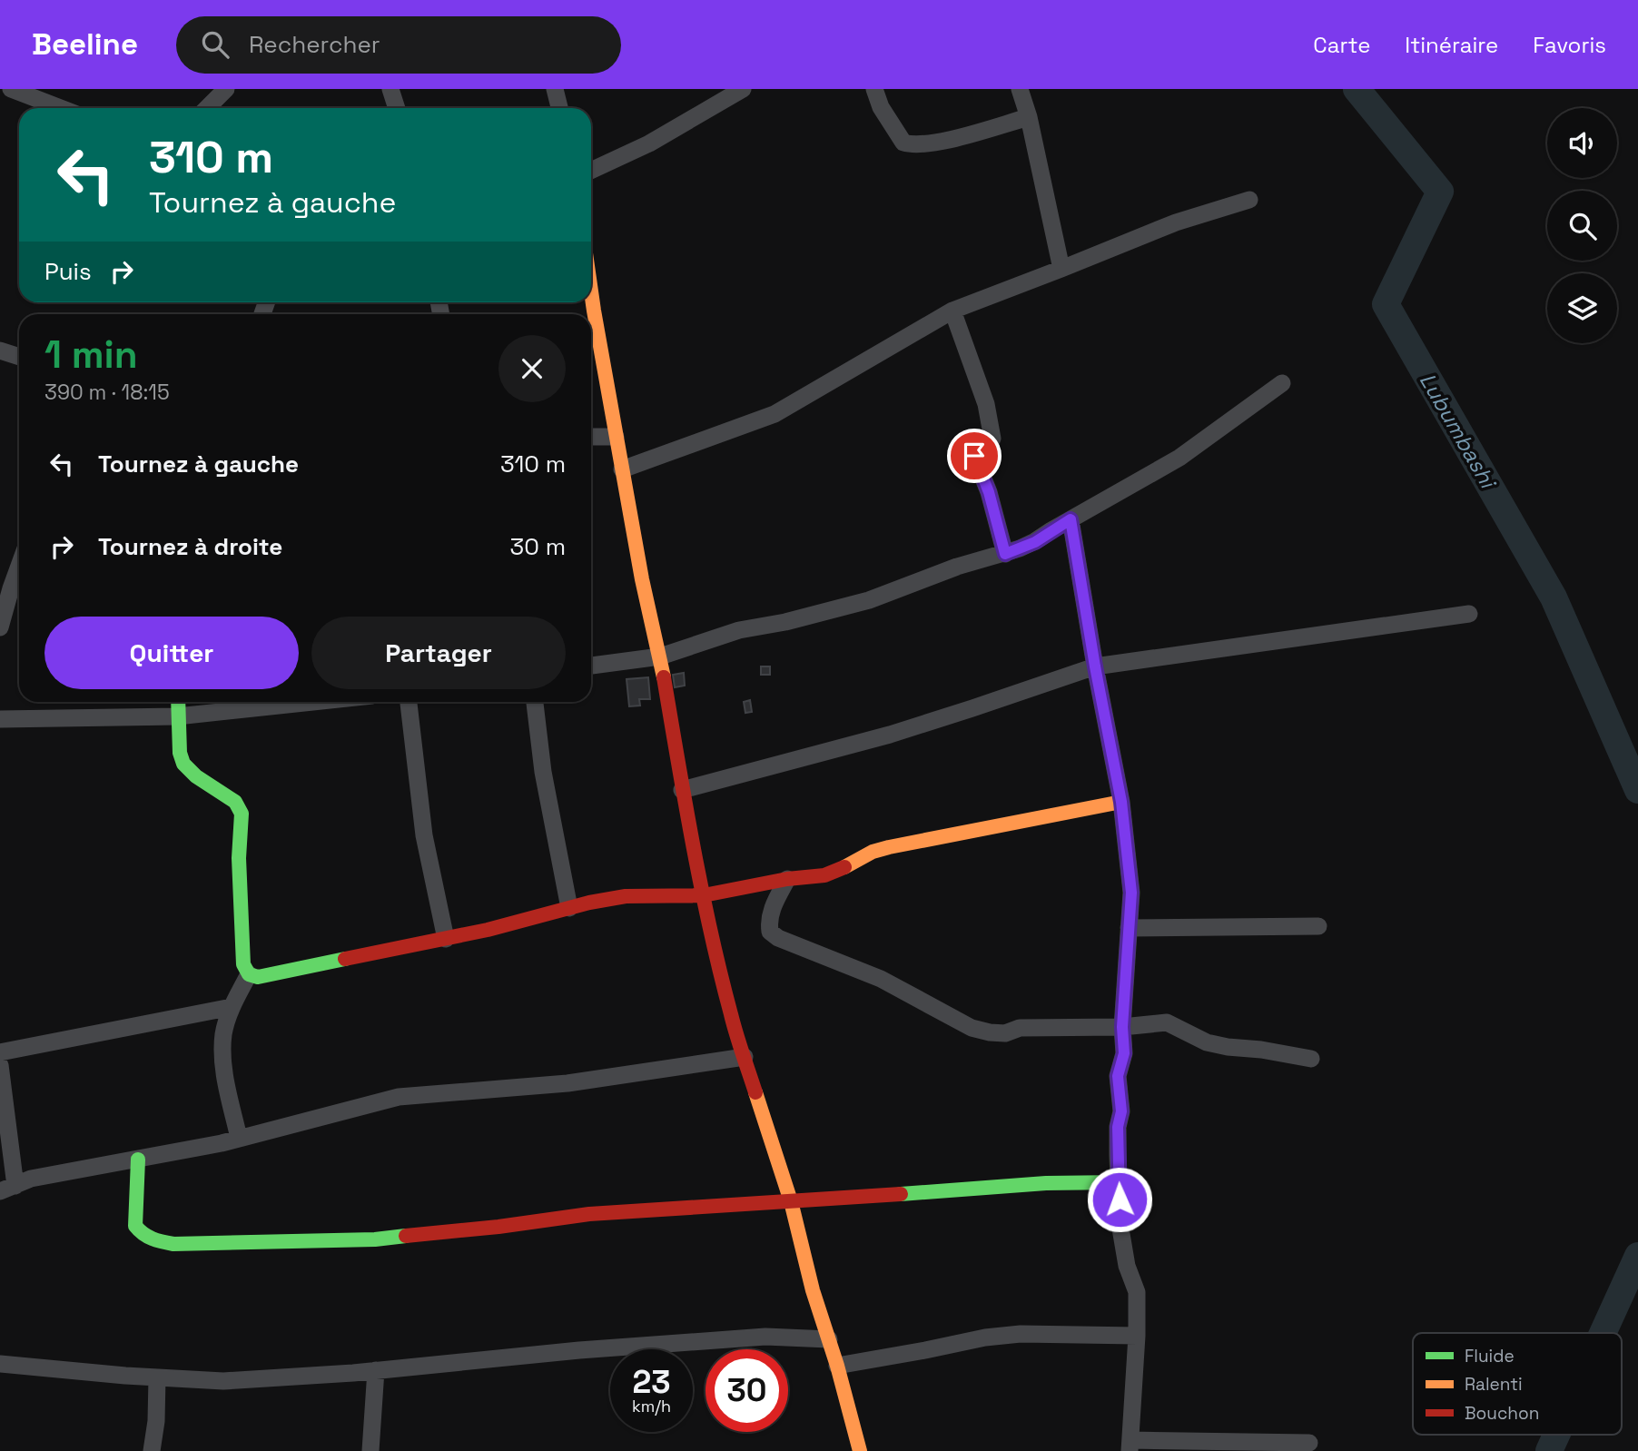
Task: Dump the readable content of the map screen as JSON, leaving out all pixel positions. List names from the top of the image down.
{
  "water": ["Lubumbashi"],
  "legend": ["Fluide", "Ralenti", "Bouchon"],
  "page": {
    "header": "Beeline",
    "search": "Rechercher",
    "nav": ["Carte", "Itinéraire", "Favoris"],
    "turn": ["310 m", "Tournez à gauche"],
    "then": "Puis",
    "heading": ["1 min", "390 m · 18:15"],
    "list": [
      {
        "name": "Tournez à gauche",
        "value": "310 m"
      },
      {
        "name": "Tournez à droite",
        "value": "30 m"
      }
    ],
    "buttons": ["Quitter", "Partager"],
    "speed": "23 km/h",
    "limit": "30"
  }
}
